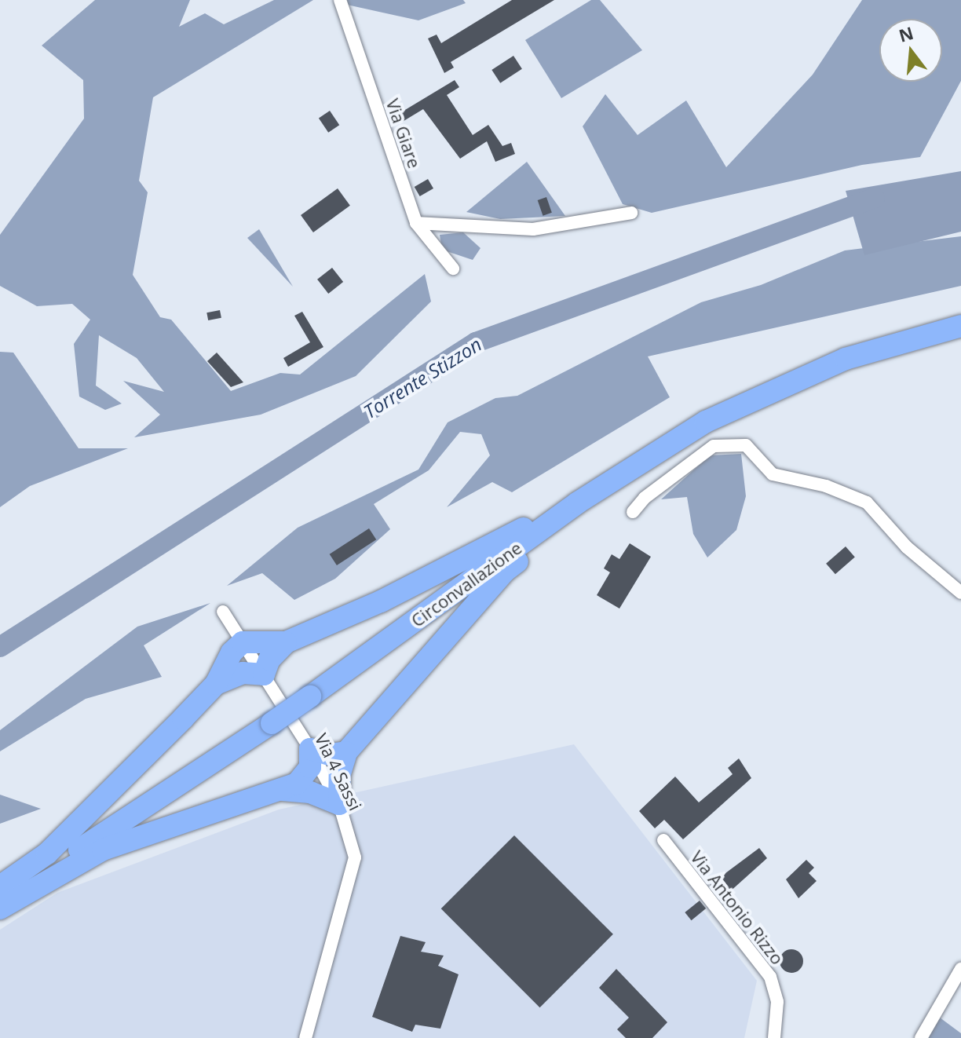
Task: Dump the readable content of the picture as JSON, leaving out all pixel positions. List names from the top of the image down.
{
  "streets": {
    "highway": ["Circonvallazione"],
    "street": ["Via Giare", "Via 4 Sassi", "Via Antonio Rizzo"]
  },
  "water": ["Torrente Stizzon"],
  "north": "top"
}
